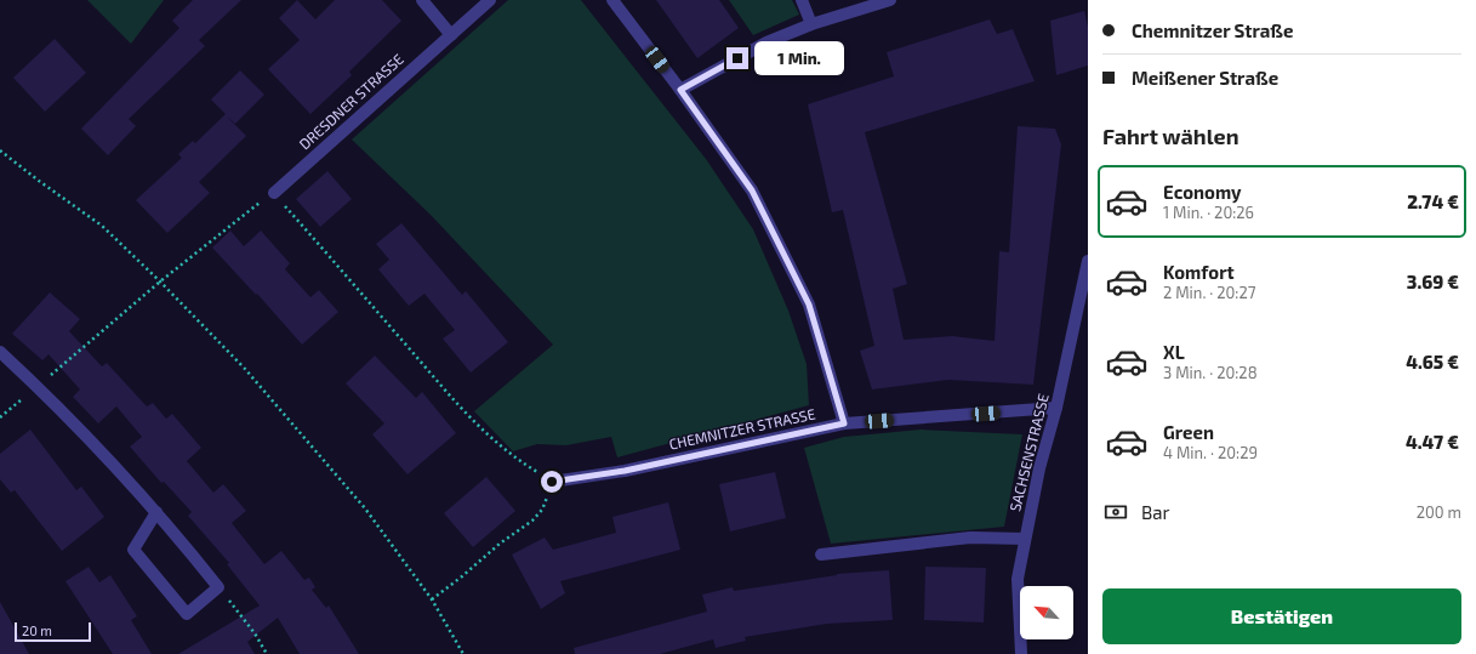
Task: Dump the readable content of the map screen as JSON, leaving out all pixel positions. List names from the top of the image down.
{
  "streets": {
    "street": ["DRESDNER STRASSE", "CHEMNITZER STRASSE", "SACHSENSTRASSE"]
  },
  "crossings": [
    ["CHEMNITZER STRASSE", "SACHSENSTRASSE"]
  ],
  "scale_bar": "20 m",
  "north": "top left",
  "page": {
    "banner": ["Chemnitzer Straße", "Meißener Straße"],
    "bubble": "1 Min.",
    "heading": "Fahrt wählen",
    "list": [
      {
        "name": "Economy",
        "note": "1 Min. · 20:26",
        "value": "2.74 €"
      },
      {
        "name": "Komfort",
        "note": "2 Min. · 20:27",
        "value": "3.69 €"
      },
      {
        "name": "XL",
        "note": "3 Min. · 20:28",
        "value": "4.65 €"
      },
      {
        "name": "Green",
        "note": "4 Min. · 20:29",
        "value": "4.47 €"
      }
    ],
    "pay": ["Bar", "200 m"],
    "buttons": "Bestätigen",
    "scale": "20 m"
  }
}
